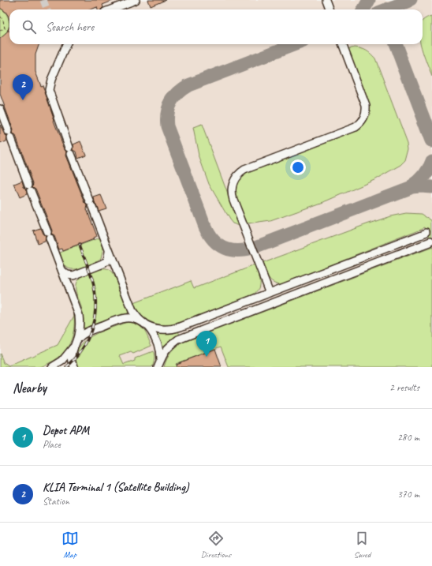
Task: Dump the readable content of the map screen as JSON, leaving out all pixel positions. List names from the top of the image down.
{
  "page": {
    "search": "Search here",
    "pins": ["2", "1"],
    "heading": ["Nearby", "2 results"],
    "list": [
      {
        "mark": "1",
        "name": "Depot APM",
        "note": "Place",
        "value": "280 m"
      },
      {
        "mark": "2",
        "name": "KLIA Terminal 1 (Satellite Building)",
        "note": "Station",
        "value": "370 m"
      }
    ],
    "nav": ["Map", "Directions", "Saved"]
  }
}
